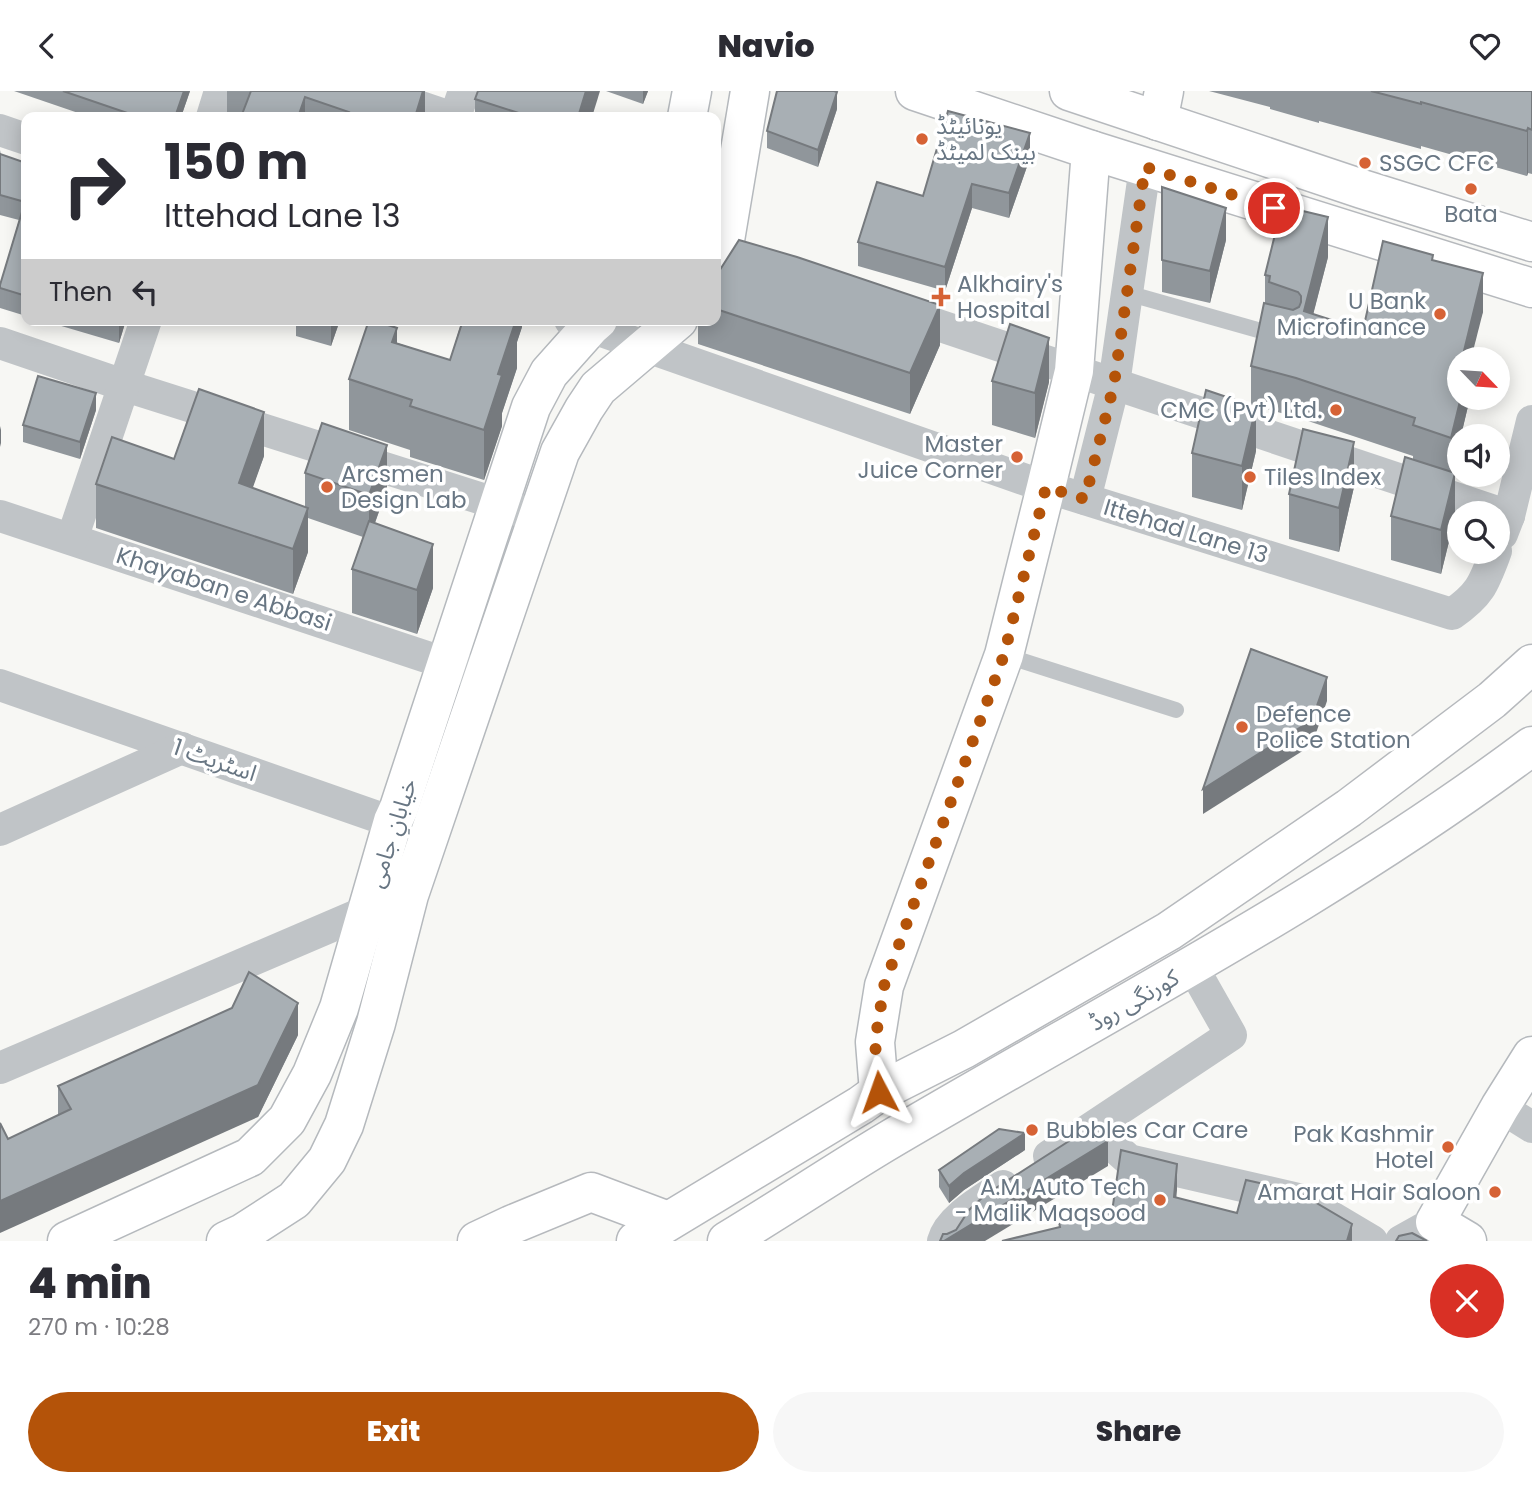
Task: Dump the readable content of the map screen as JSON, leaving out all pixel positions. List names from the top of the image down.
{
  "streets": {
    "main road": ["خیابانِ جامی", "کورنگی روڈ"],
    "street": ["Ittehad Lane 13", "Khayaban e Abbasi", "اسٹریٹ 1"]
  },
  "crossings": [
    ["Ittehad Lane 13", "خیابانِ جامی"],
    ["Khayaban e Abbasi", "خیابانِ جامی"],
    ["اسٹریٹ 1", "خیابانِ جامی"]
  ],
  "places": {
    "other": [
      "یونائیٹڈ بینک لمیٹڈ",
      "SSGC CFC",
      "Bata",
      "U Bank Microfinance",
      "CMC (Pvt) Ltd.",
      "Master Juice Corner",
      "Tiles Index",
      "Arcsmen Design Lab",
      "Defence Police Station",
      "Bubbles Car Care",
      "Pak Kashmir Hotel",
      "Amarat Hair Saloon",
      "A.M. Auto Tech - Malik Maqsood"
    ],
    "health": ["Alkhairy's Hospital"]
  },
  "north": "bottom right",
  "page": {
    "header": "Navio",
    "turn": ["150 m", "Ittehad Lane 13"],
    "then": "Then",
    "heading": ["4 min", "270 m · 10:28"],
    "buttons": ["Exit", "Share"]
  }
}
